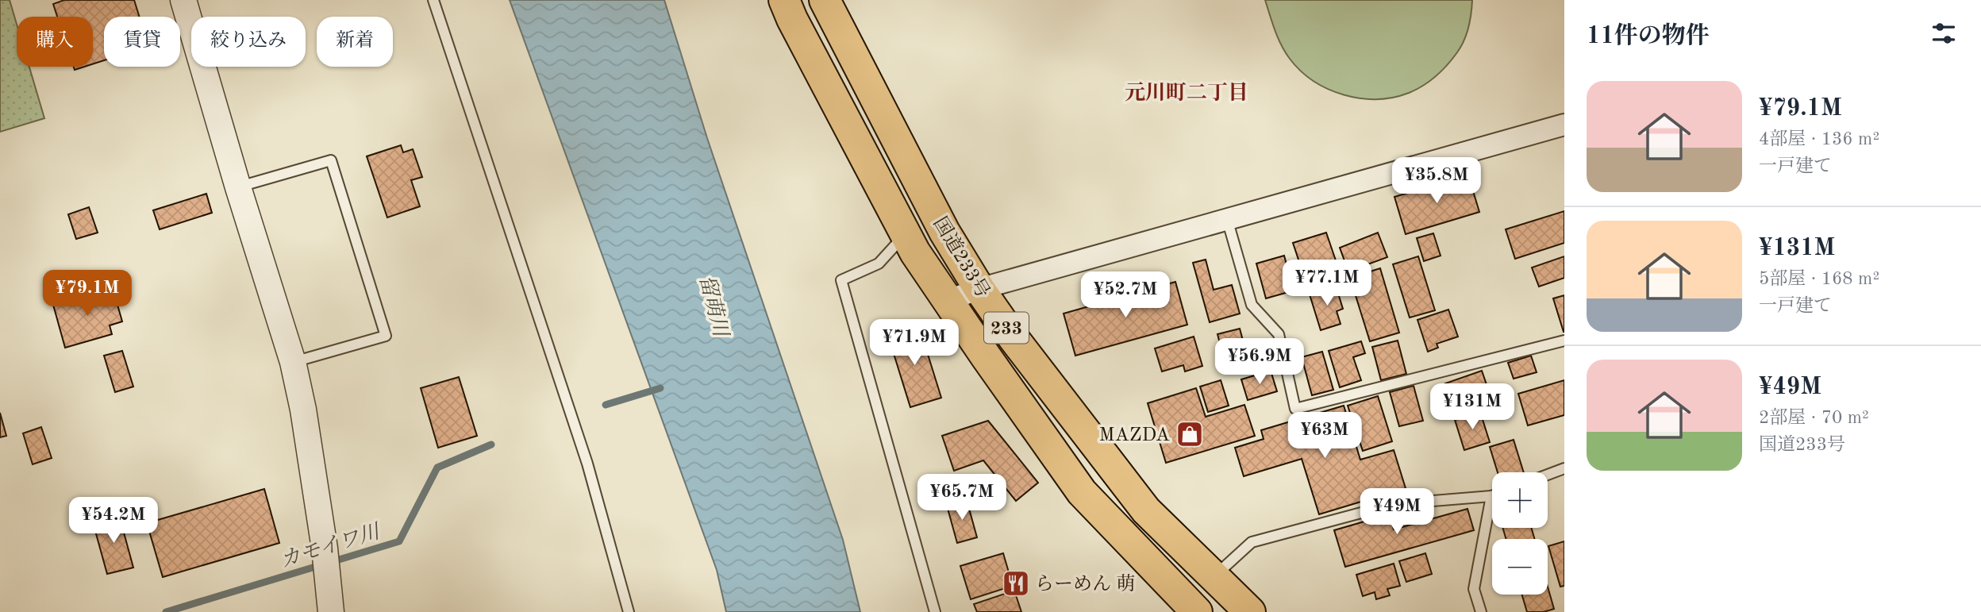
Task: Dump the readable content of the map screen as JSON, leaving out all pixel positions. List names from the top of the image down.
{
  "streets": {
    "highway": ["国道233号", "233"]
  },
  "districts": ["元川町二丁目"],
  "water": ["留萌川", "カモイワ川"],
  "places": {
    "shop": ["MAZDA"],
    "restaurant": ["らーめん 萌"]
  },
  "page": {
    "heading": "11件の物件",
    "chip": [
      "購入",
      "賃貸",
      "絞り込み",
      "新着"
    ],
    "list": [
      {
        "name": "¥79.1M",
        "note": "4部屋 · 136 m² · 一戸建て"
      },
      {
        "name": "¥131M",
        "note": "5部屋 · 168 m² · 一戸建て"
      },
      {
        "name": "¥49M",
        "note": "2部屋 · 70 m² · 国道233号"
      }
    ],
    "price": [
      "¥35.8M",
      "¥77.1M",
      "¥79.1M",
      "¥52.7M",
      "¥71.9M",
      "¥56.9M",
      "¥131M",
      "¥63M",
      "¥65.7M",
      "¥49M",
      "¥54.2M"
    ],
    "map_buttons": ["+", "−"]
  }
}
